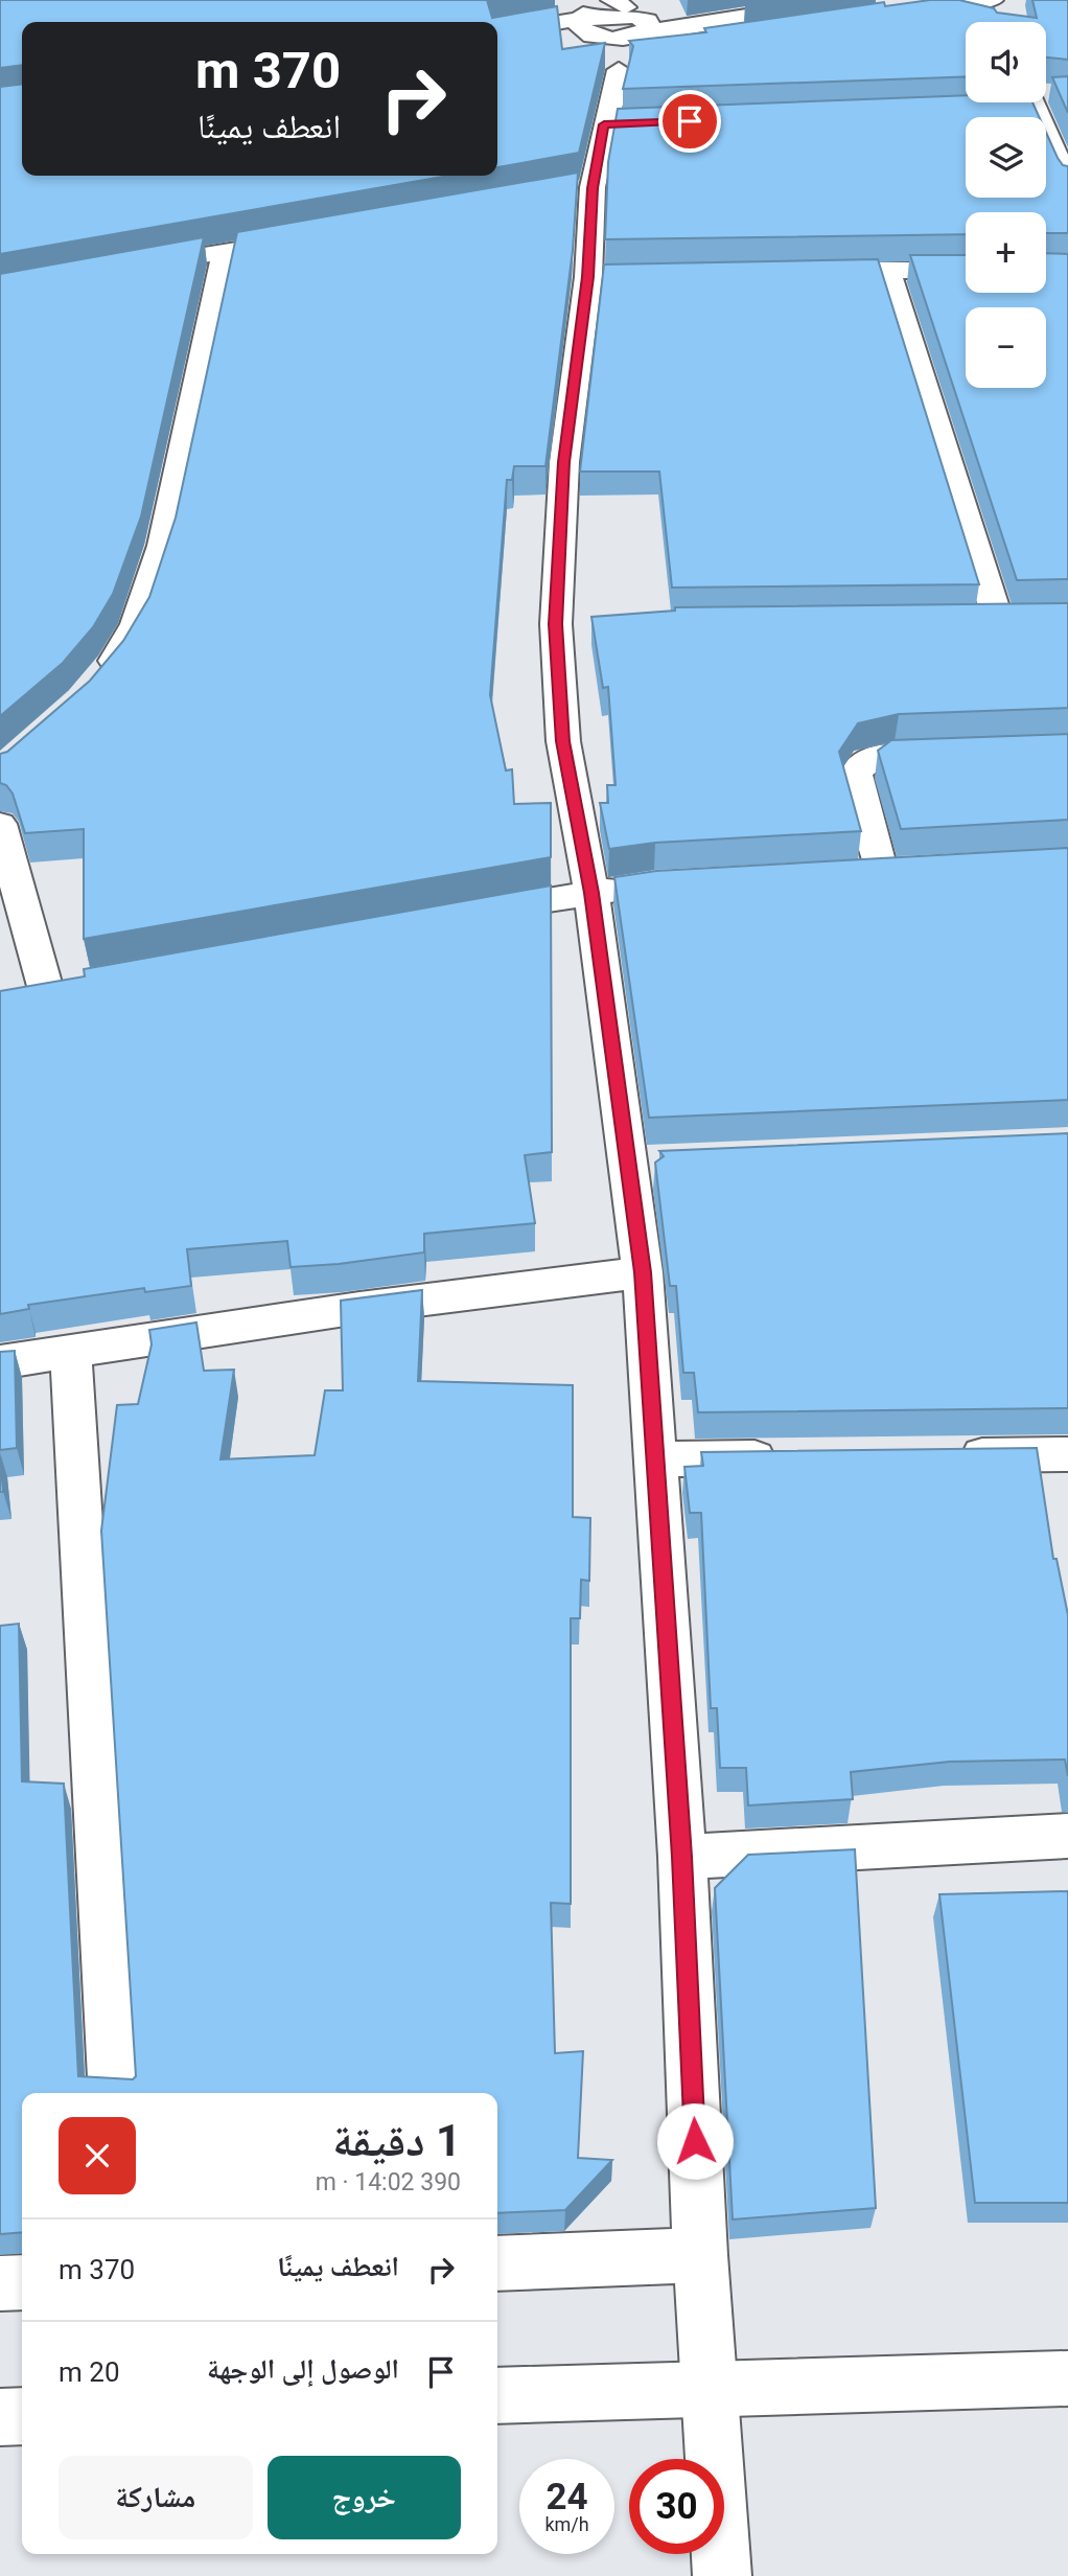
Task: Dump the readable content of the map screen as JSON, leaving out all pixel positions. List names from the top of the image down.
{
  "page": {
    "map_buttons": ["+", "−"],
    "turn": ["370 m", "انعطف يمينًا"],
    "heading": ["1 دقيقة", "390 m · 14:02"],
    "list": [
      {
        "name": "انعطف يمينًا",
        "value": "370 m"
      },
      {
        "name": "الوصول إلى الوجهة",
        "value": "20 m"
      }
    ],
    "buttons": ["خروج", "مشاركة"],
    "speed": "24 km/h",
    "limit": "30"
  }
}
